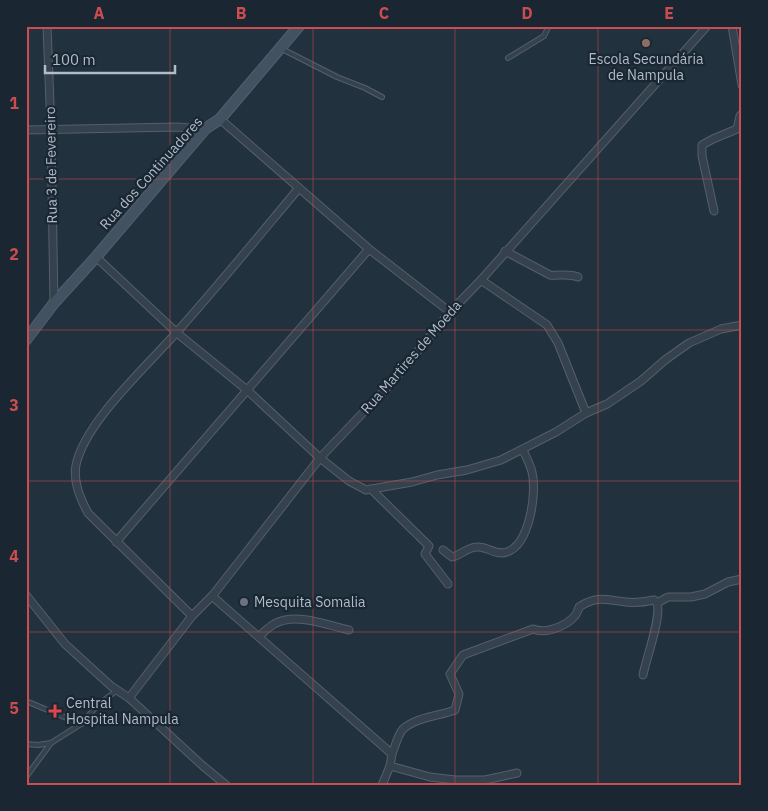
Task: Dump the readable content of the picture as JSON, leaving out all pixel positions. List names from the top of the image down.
{
  "streets": {
    "street": ["Rua 3 de Fevereiro", "Rua dos Continuadores", "Rua Martires de Moeda"]
  },
  "crossings": [
    ["Rua 3 de Fevereiro", "Rua dos Continuadores"]
  ],
  "places": {
    "other": ["Escola Secundária de Nampula", "Mesquita Somalia"],
    "health": ["Central Hospital Nampula"]
  },
  "scale_bar": "100 m",
  "grid": {
    "columns": [
      "A",
      "B",
      "C",
      "D",
      "E"
    ],
    "rows": [
      "1",
      "2",
      "3",
      "4",
      "5"
    ]
  }
}
